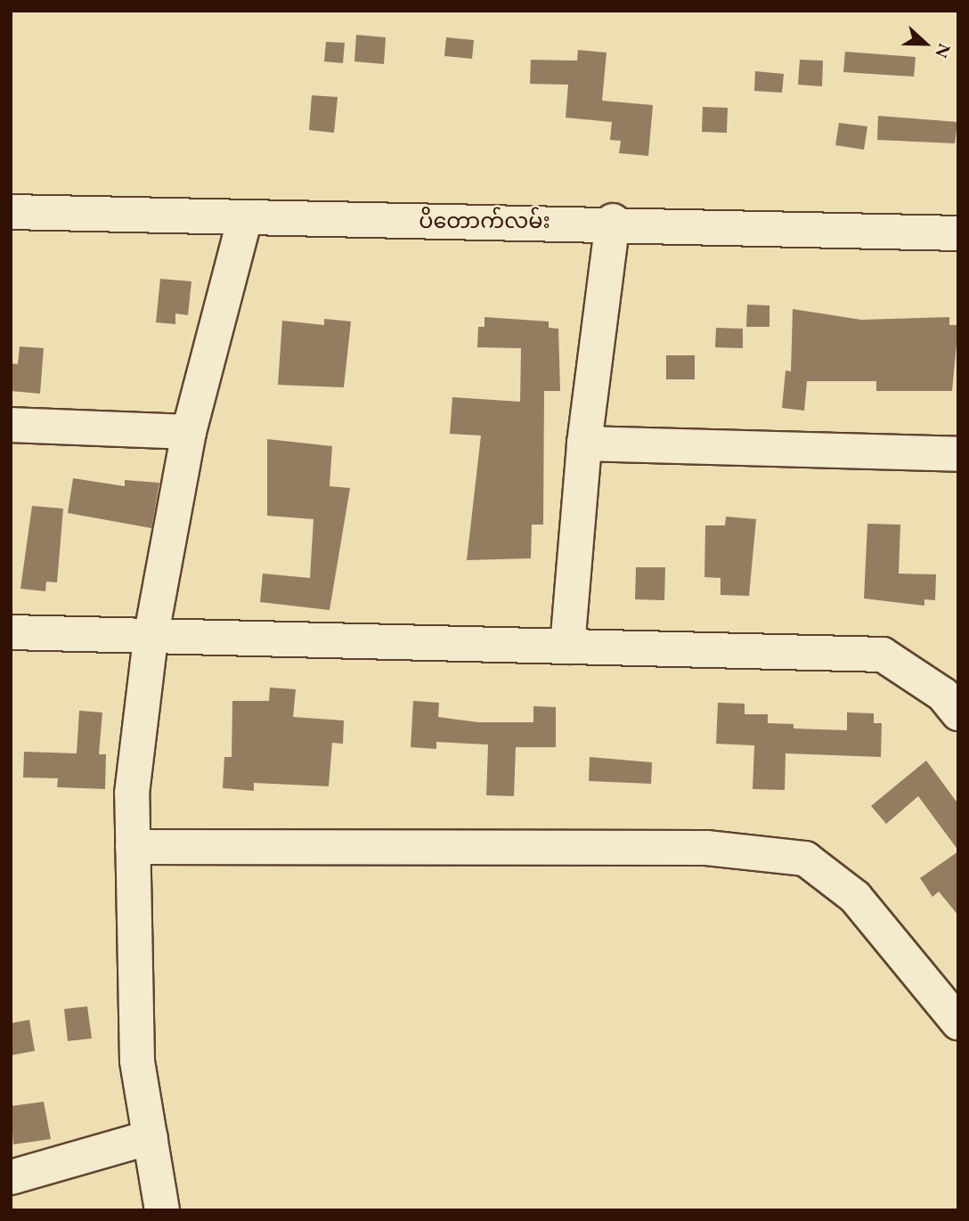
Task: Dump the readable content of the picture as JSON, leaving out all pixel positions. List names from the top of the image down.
{
  "streets": {
    "street": ["ပိတောက်လမ်း"]
  },
  "north": "right"
}
